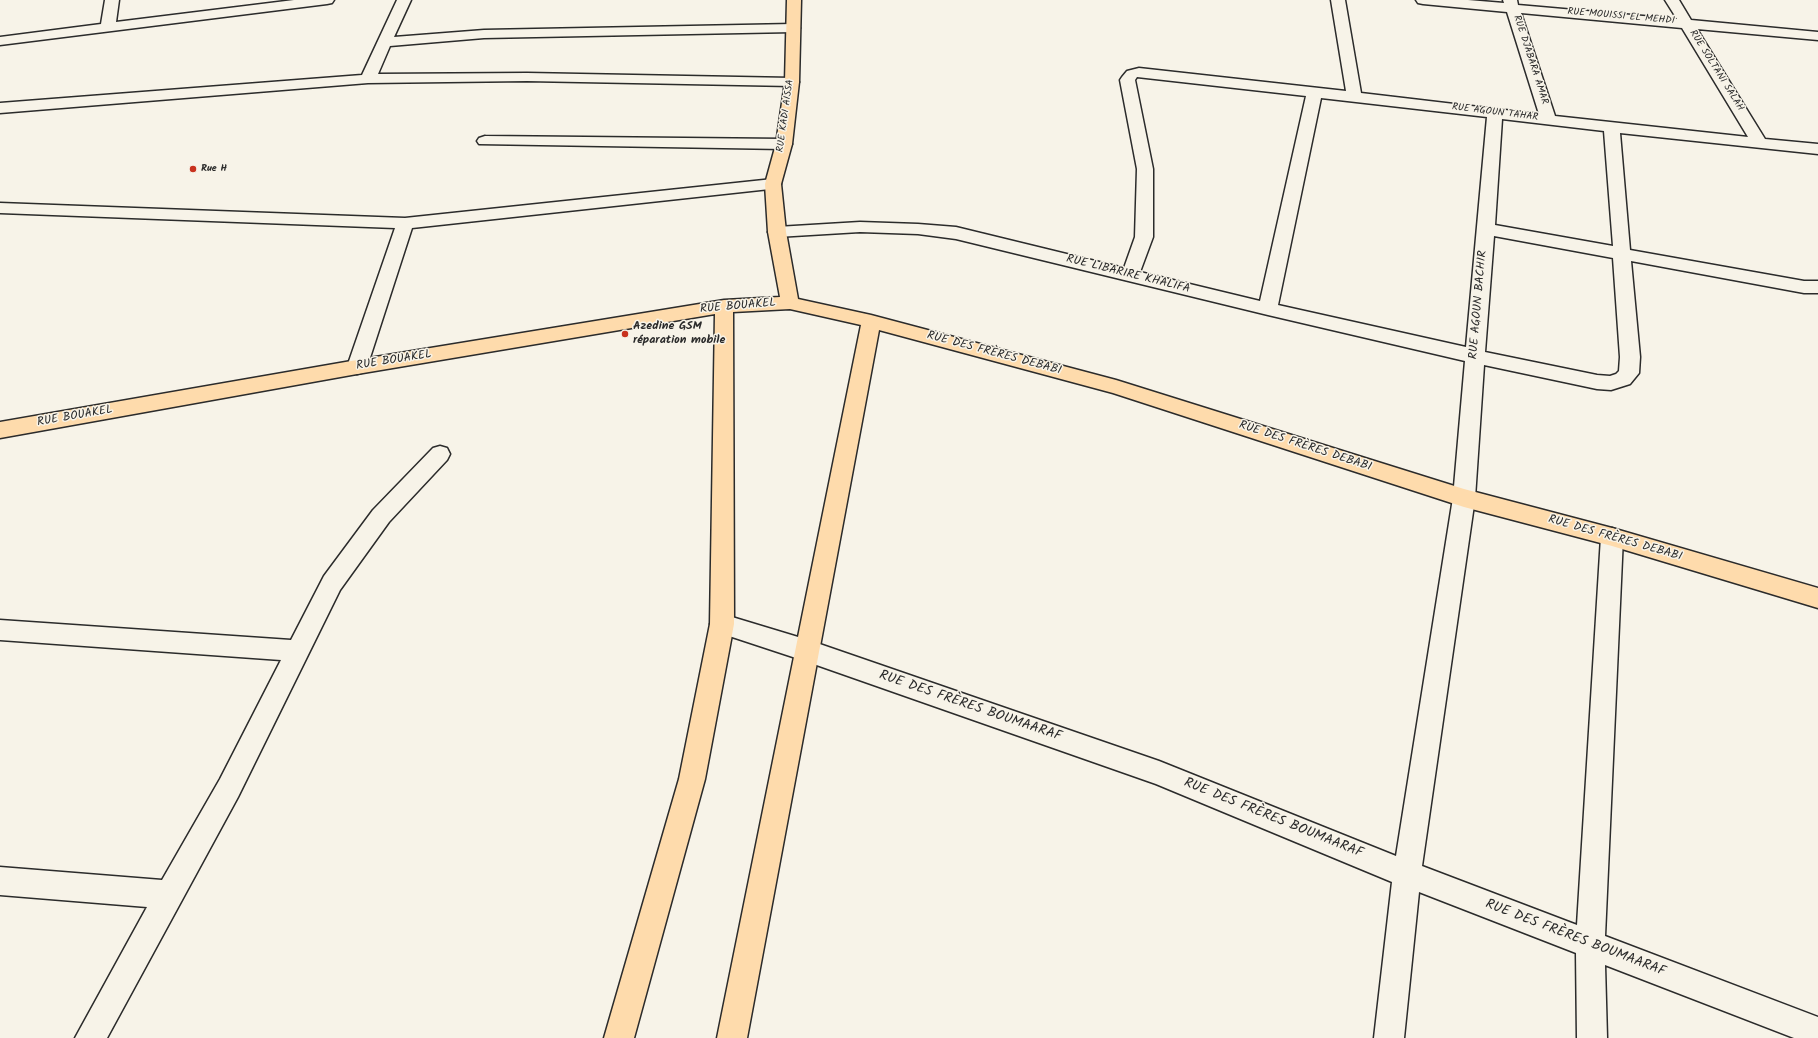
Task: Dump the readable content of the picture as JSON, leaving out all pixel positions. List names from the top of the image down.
{
  "streets": {
    "main road": ["RUE KADI AISSA", "RUE BOUAKEL", "RUE DES FRÈRES DEBABI"],
    "street": [
      "RUE MOUISSI EL MEHDI",
      "RUE DJABARA AMAR",
      "RUE SOLTANI SALAH",
      "RUE AGOUN TAHAR",
      "RUE LIBARIRE KHALIFA",
      "RUE AGOUN BACHIR",
      "RUE DES FRÈRES BOUMAARAF"
    ]
  },
  "crossings": [
    ["RUE MOUISSI EL MEHDI", "RUE DJABARA AMAR"],
    ["RUE MOUISSI EL MEHDI", "RUE SOLTANI SALAH"],
    ["RUE DJABARA AMAR", "RUE AGOUN TAHAR"],
    ["RUE SOLTANI SALAH", "RUE AGOUN TAHAR"],
    ["RUE AGOUN TAHAR", "RUE LIBARIRE KHALIFA"],
    ["RUE AGOUN TAHAR", "RUE AGOUN BACHIR"],
    ["RUE KADI AISSA", "RUE LIBARIRE KHALIFA"],
    ["RUE KADI AISSA", "RUE BOUAKEL"],
    ["RUE KADI AISSA", "RUE DES FRÈRES DEBABI"],
    ["RUE LIBARIRE KHALIFA", "RUE AGOUN BACHIR"],
    ["RUE AGOUN BACHIR", "RUE DES FRÈRES DEBABI"],
    ["RUE AGOUN BACHIR", "RUE DES FRÈRES BOUMAARAF"],
    ["RUE BOUAKEL", "RUE DES FRÈRES DEBABI"]
  ],
  "places": ["Rue H", "Azedine GSM réparation mobile"]
}
